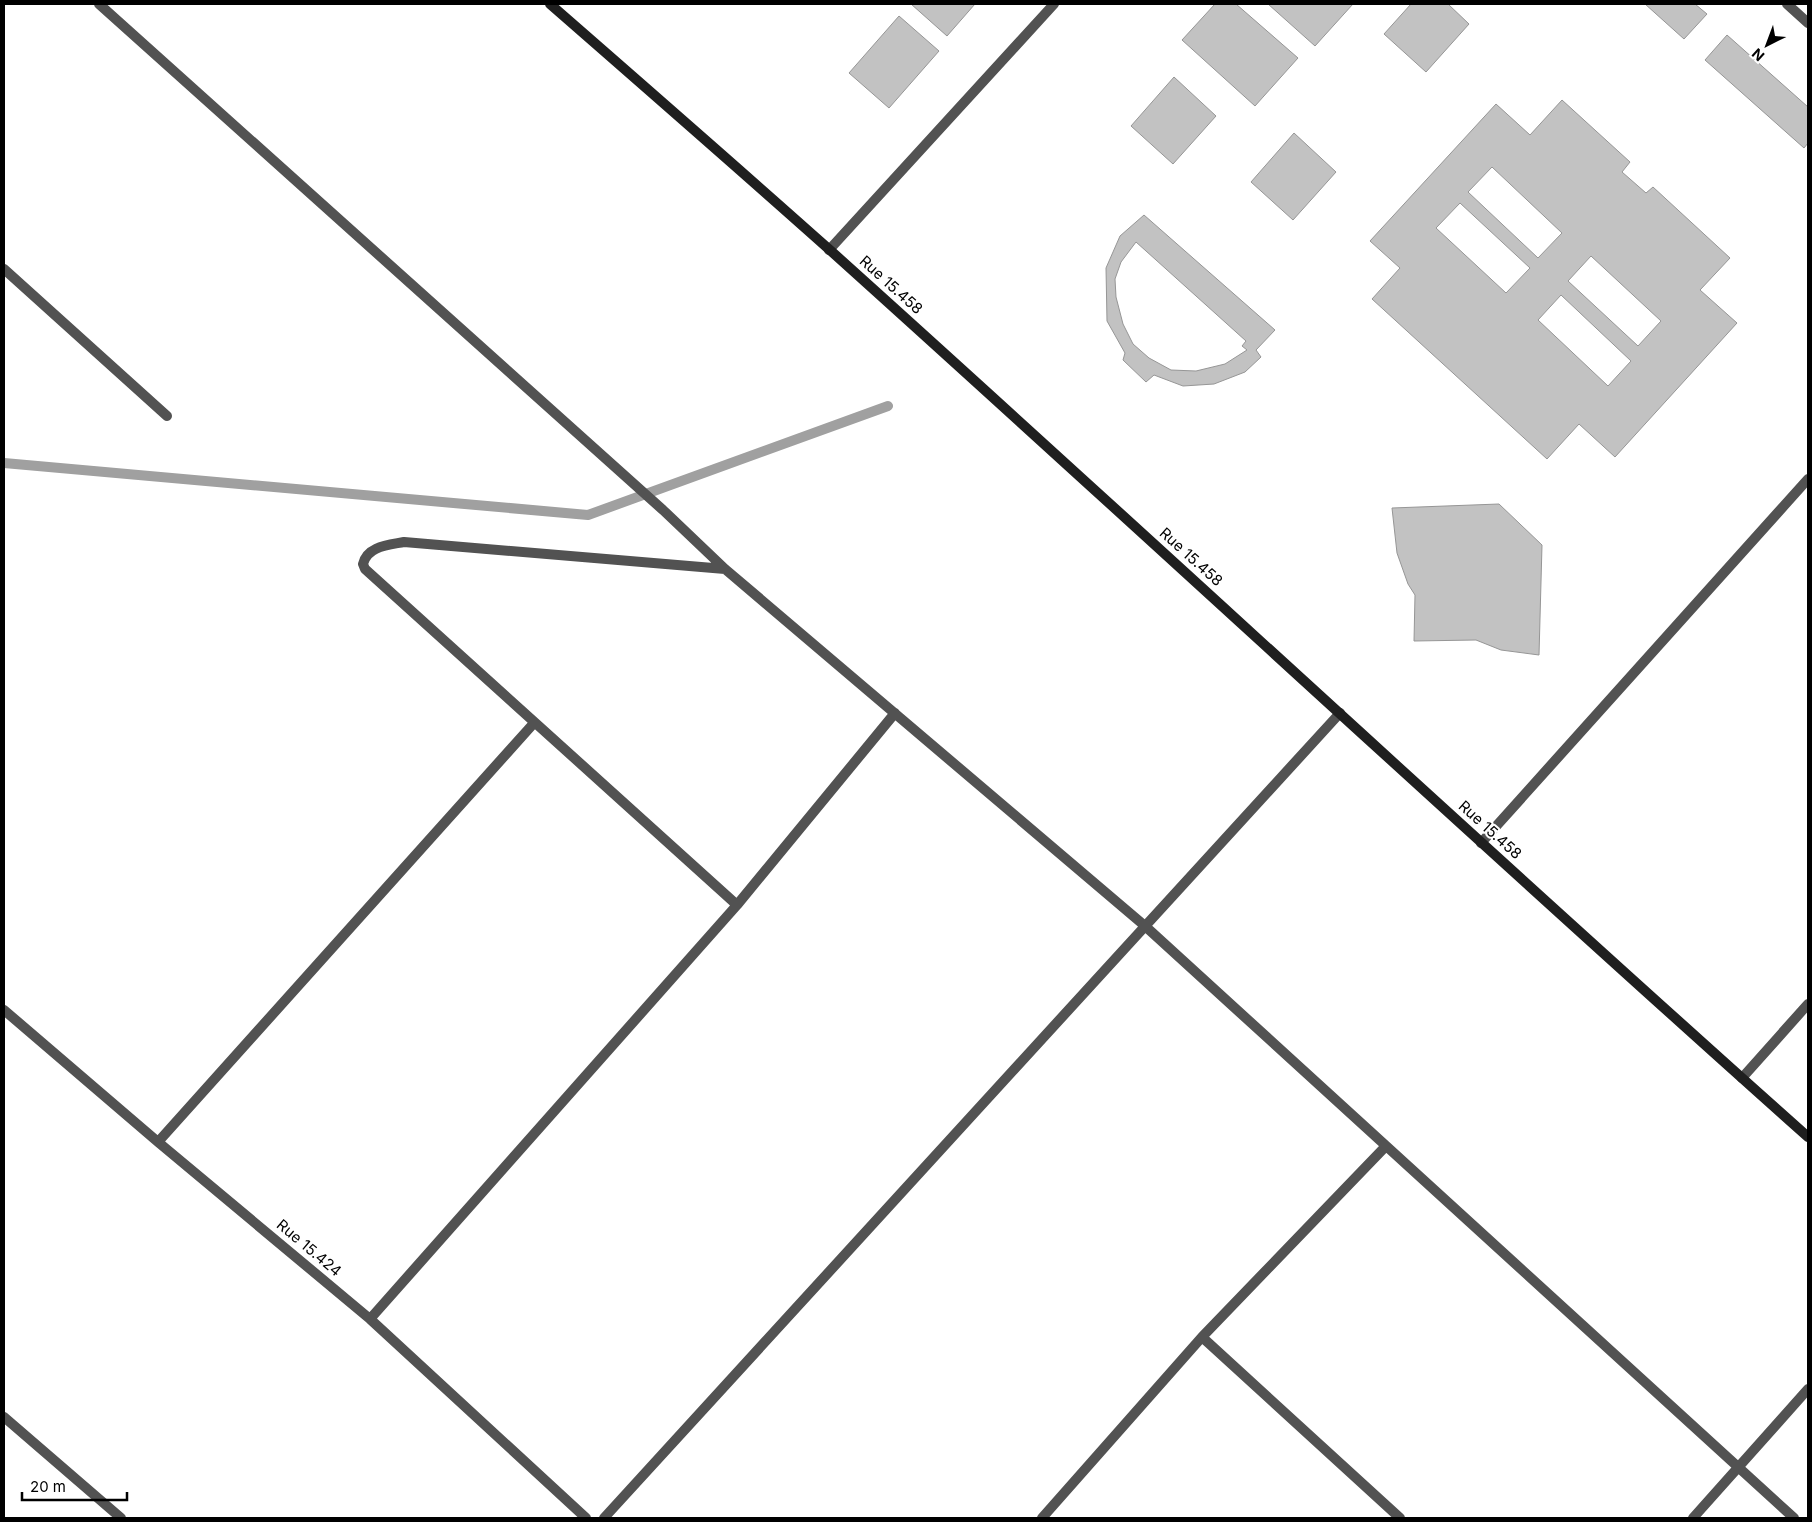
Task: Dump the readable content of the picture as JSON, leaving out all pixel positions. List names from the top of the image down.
{
  "streets": {
    "main road": ["Rue 15.458"],
    "street": ["Rue 15.424"]
  },
  "scale_bar": "20 m",
  "north": "bottom left"
}
